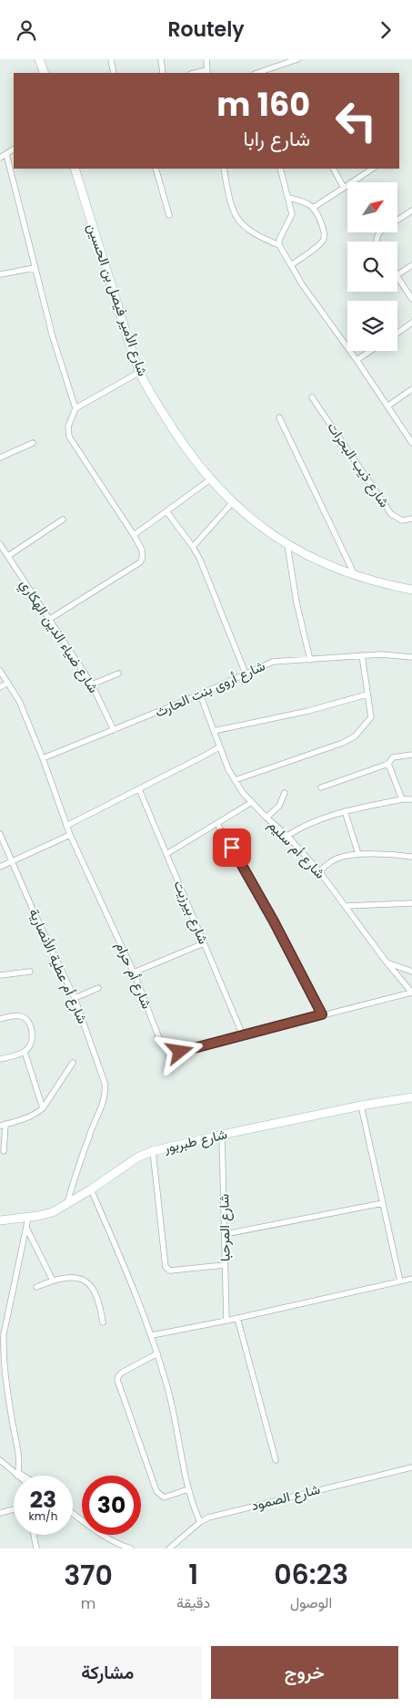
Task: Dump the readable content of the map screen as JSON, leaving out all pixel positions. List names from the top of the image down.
{
  "streets": {
    "street": [
      "شارع الأمير فيصل بن الحسين",
      "شارع ذيب البحرات",
      "شارع ضياء الدين الهكاري",
      "شارع أروى بنت الحارث",
      "شارع أم سليم",
      "شارع بيرزيت",
      "شارع أم عطية الأنصارية",
      "شارع أم حرام",
      "شارع طبربور",
      "شارع المرحبا",
      "شارع الصمود"
    ]
  },
  "crossings": [
    ["شارع ضياء الدين الهكاري", "شارع أروى بنت الحارث"],
    ["شارع أروى بنت الحارث", "شارع أم سليم"],
    ["شارع أروى بنت الحارث", "شارع أم حرام"],
    ["شارع أم سليم", "شارع أم حرام"],
    ["شارع بيرزيت", "شارع أم حرام"],
    ["شارع أم عطية الأنصارية", "شارع طبربور"],
    ["شارع طبربور", "شارع المرحبا"]
  ],
  "north": "top right",
  "page": {
    "header": "Routely",
    "turn": ["160 m", "شارع رابا"],
    "speed": "23 km/h",
    "limit": "30",
    "eta": [
      "06:23",
      "الوصول",
      "1",
      "دقيقة",
      "370",
      "m"
    ],
    "buttons": ["خروج", "مشاركة"]
  }
}
